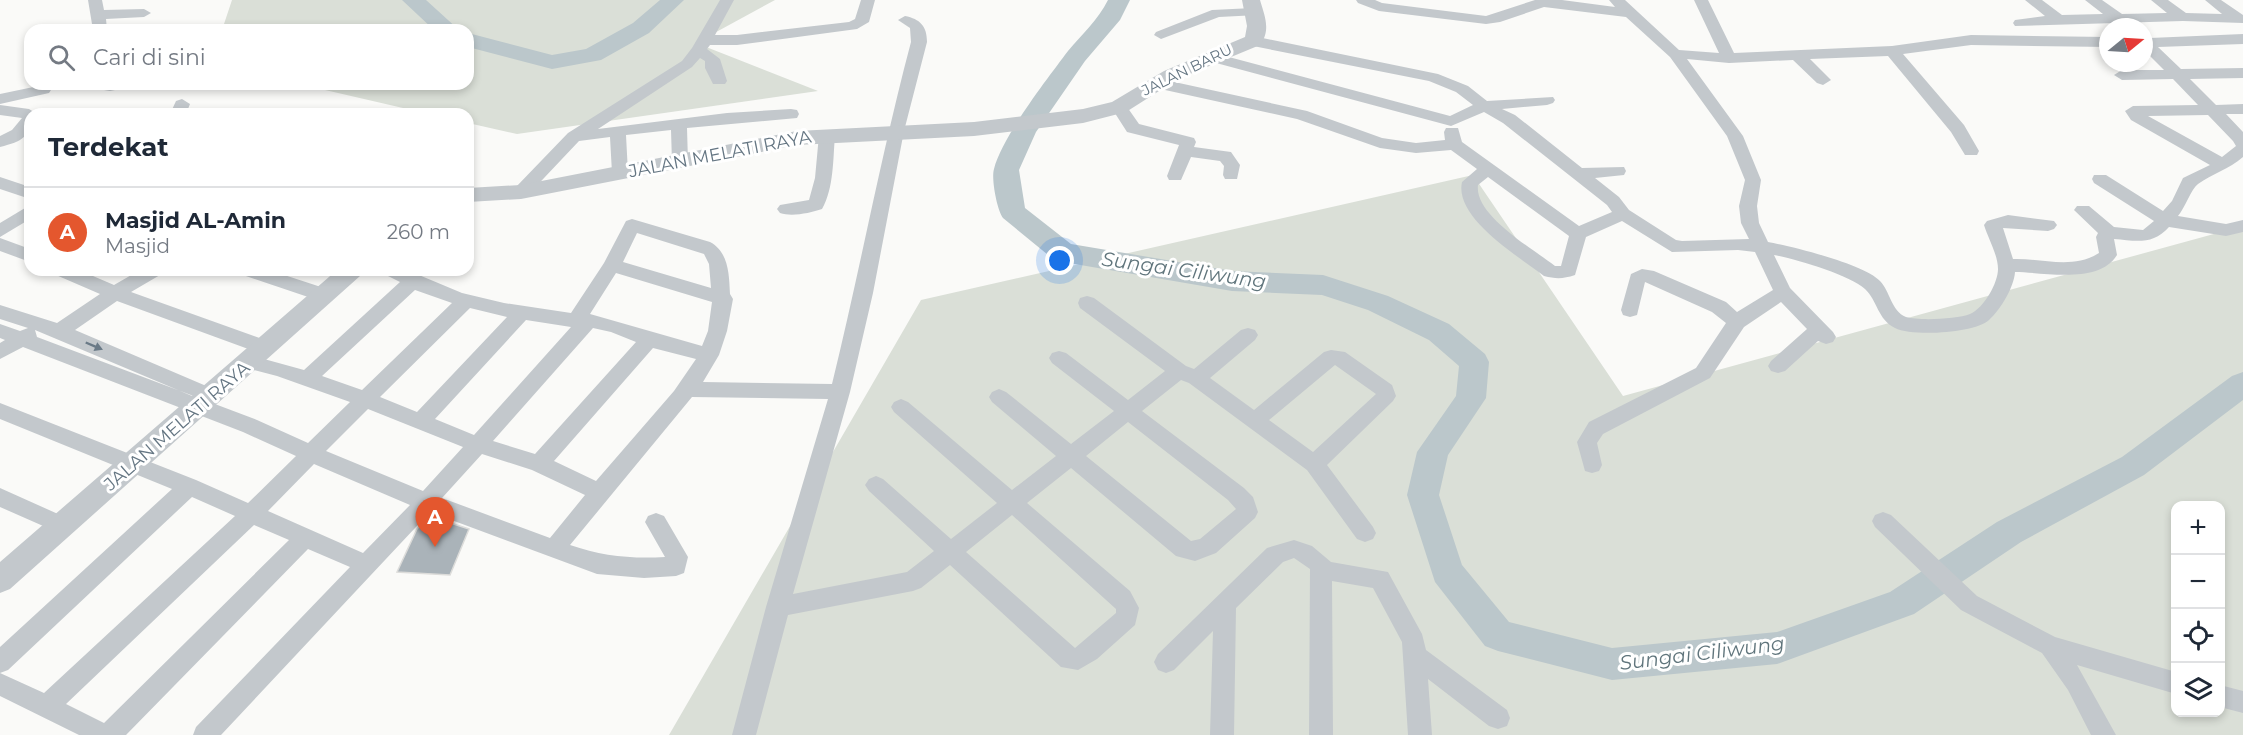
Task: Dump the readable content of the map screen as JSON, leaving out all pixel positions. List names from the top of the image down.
{
  "streets": {
    "street": ["JALAN BARU", "JALAN MELATI RAYA"]
  },
  "crossings": [
    ["JALAN BARU", "JALAN MELATI RAYA"]
  ],
  "water": ["Sungai Ciliwung"],
  "north": "right",
  "page": {
    "search": "Cari di sini",
    "heading": "Terdekat",
    "list": [
      {
        "mark": "A",
        "name": "Masjid AL-Amin",
        "note": "Masjid",
        "value": "260 m"
      }
    ],
    "pins": "A",
    "map_buttons": ["+", "−"]
  }
}
